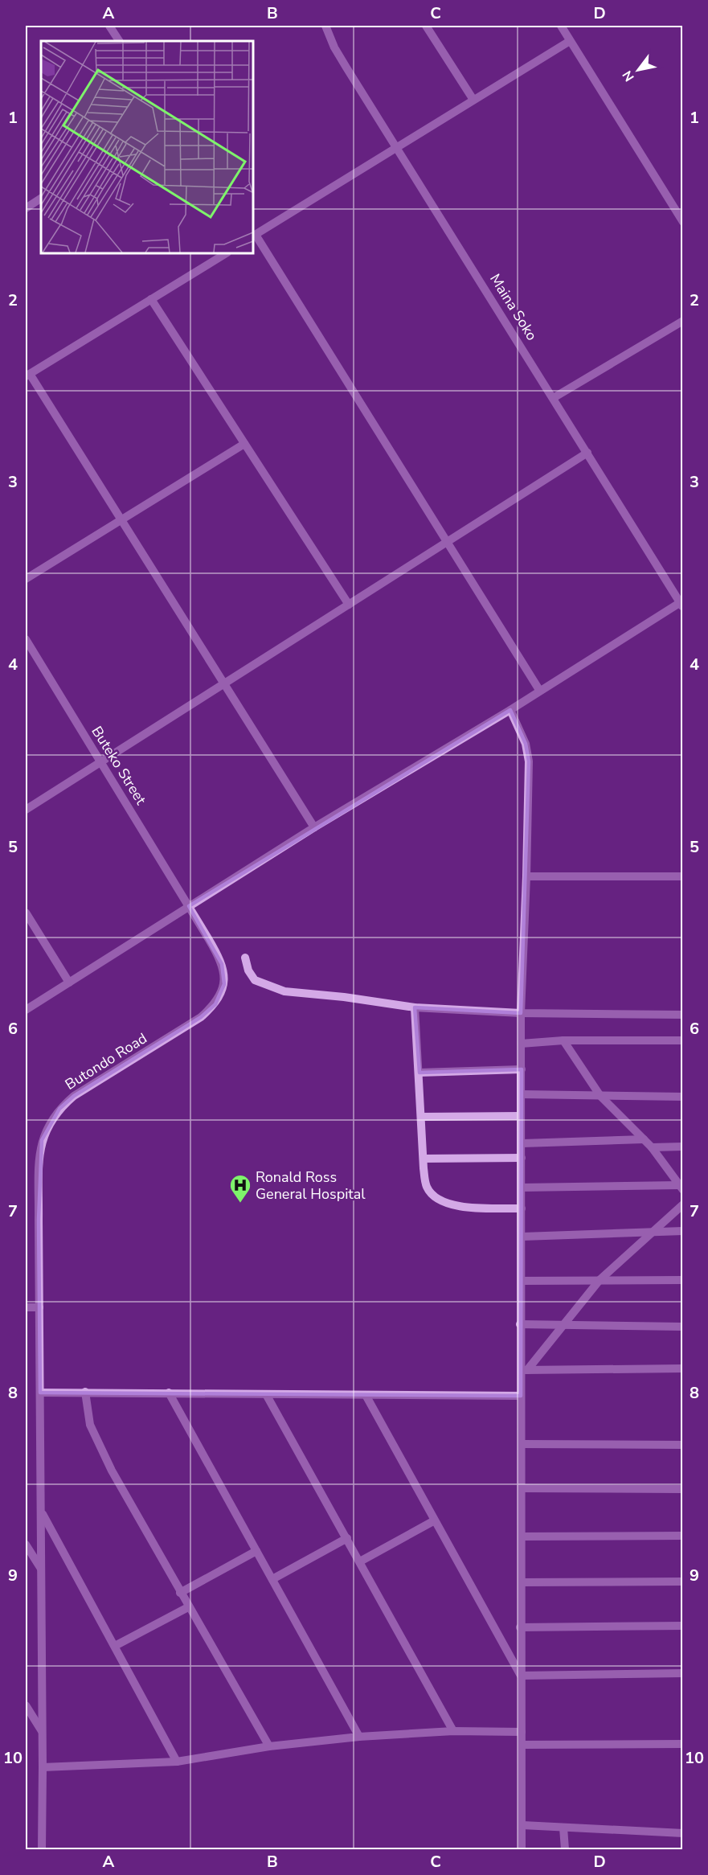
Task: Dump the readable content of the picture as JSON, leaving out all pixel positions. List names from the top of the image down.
{
  "streets": {
    "street": ["Maina Soko", "Buteko Street", "Butondo Road"]
  },
  "crossings": [
    ["Buteko Street", "Butondo Road"]
  ],
  "places": {
    "hospital": ["Ronald Ross General Hospital"]
  },
  "north": "bottom left",
  "grid": {
    "columns": [
      "A",
      "B",
      "C",
      "D"
    ],
    "rows": [
      "1",
      "2",
      "3",
      "4",
      "5",
      "6",
      "7",
      "8",
      "9",
      "10"
    ]
  }
}
